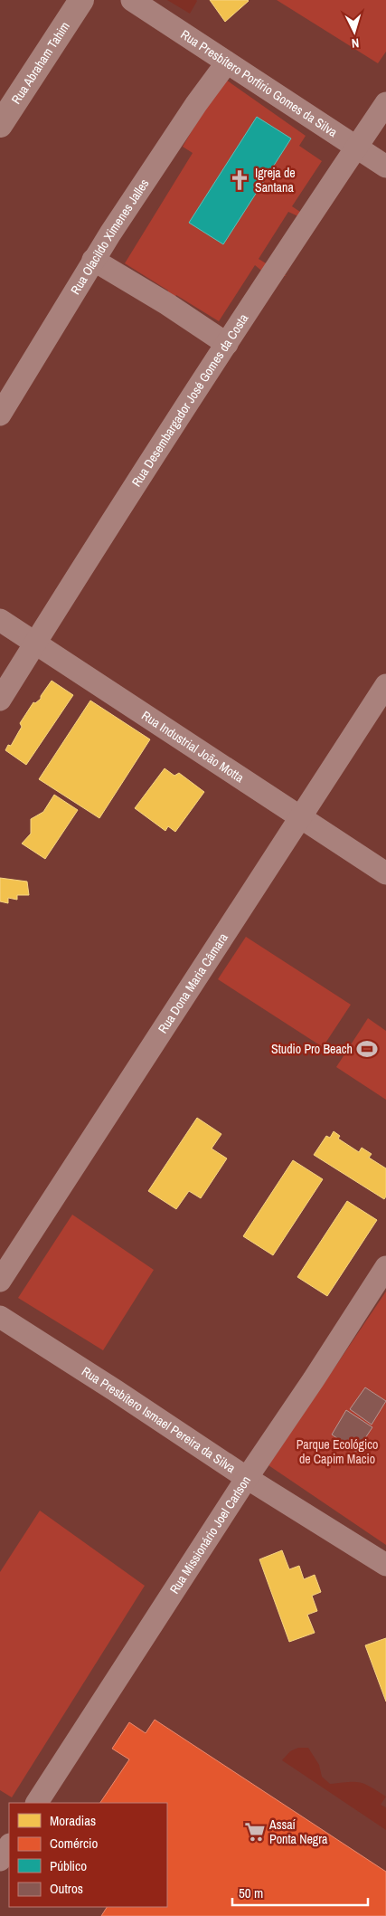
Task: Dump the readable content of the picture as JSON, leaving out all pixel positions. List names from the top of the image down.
{
  "streets": {
    "main road": ["Rua Abraham Tahim"],
    "street": [
      "Rua Presbítero Porfírio Gomes da Silva",
      "Rua Olacildo Ximenes Jalles",
      "Rua Desembargador José Gomes da Costa",
      "Rua Industrial João Motta",
      "Rua Dona Maria Câmara",
      "Rua Presbítero Ismael Pereira da Silva",
      "Rua Missionário Joel Carlson"
    ]
  },
  "crossings": [
    ["Rua Presbítero Porfírio Gomes da Silva", "Rua Olacildo Ximenes Jalles"],
    ["Rua Presbítero Porfírio Gomes da Silva", "Rua Desembargador José Gomes da Costa"],
    ["Rua Desembargador José Gomes da Costa", "Rua Industrial João Motta"],
    ["Rua Industrial João Motta", "Rua Dona Maria Câmara"],
    ["Rua Presbítero Ismael Pereira da Silva", "Rua Missionário Joel Carlson"]
  ],
  "parks": ["Parque Ecológico de Capim Macio"],
  "places": {
    "church": ["Igreja de Santana"],
    "sports": ["Studio Pro Beach"],
    "supermarket": ["Assaí Ponta Negra"]
  },
  "legend": [
    "Moradias",
    "Comércio",
    "Público",
    "Outros"
  ],
  "scale_bar": "50 m",
  "north": "bottom"
}
